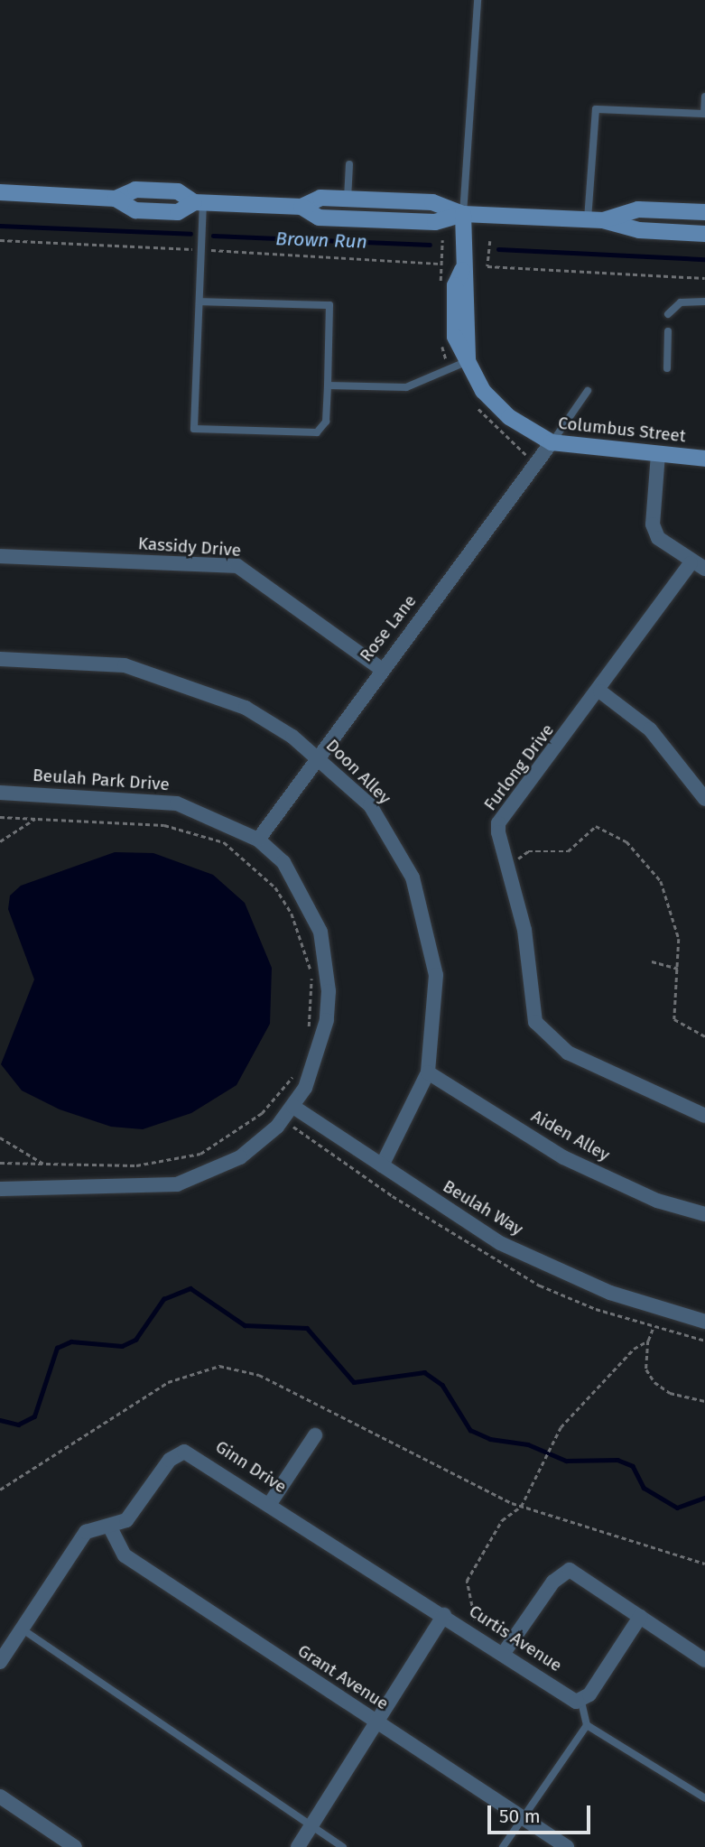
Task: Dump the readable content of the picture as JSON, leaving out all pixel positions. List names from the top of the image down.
{
  "streets": {
    "street": [
      "Columbus Street",
      "Kassidy Drive",
      "Rose Lane",
      "Furlong Drive",
      "Doon Alley",
      "Beulah Park Drive",
      "Aiden Alley",
      "Beulah Way",
      "Ginn Drive",
      "Curtis Avenue",
      "Grant Avenue"
    ]
  },
  "crossings": [
    ["Columbus Street", "Rose Lane"],
    ["Kassidy Drive", "Rose Lane"],
    ["Rose Lane", "Doon Alley"],
    ["Rose Lane", "Beulah Park Drive"],
    ["Doon Alley", "Aiden Alley"],
    ["Doon Alley", "Beulah Way"],
    ["Beulah Park Drive", "Beulah Way"],
    ["Ginn Drive", "Curtis Avenue"],
    ["Ginn Drive", "Grant Avenue"],
    ["Curtis Avenue", "Grant Avenue"]
  ],
  "water": ["Brown Run"],
  "scale_bar": "50 m"
}
